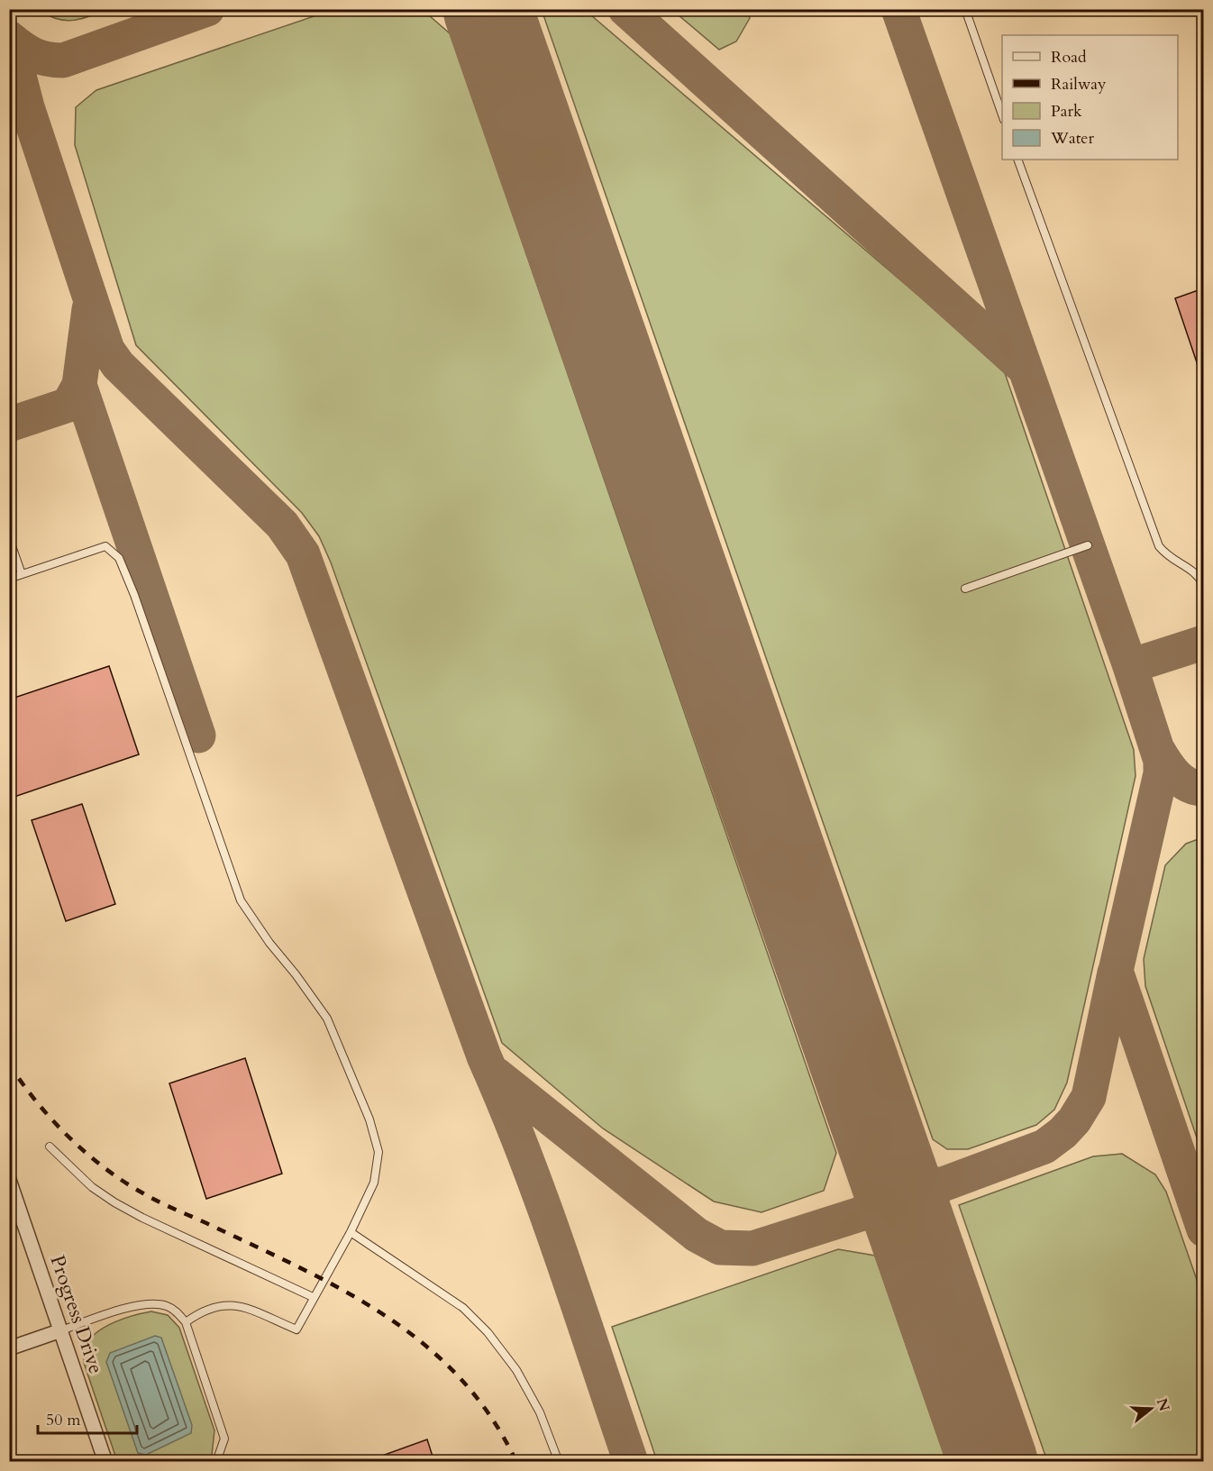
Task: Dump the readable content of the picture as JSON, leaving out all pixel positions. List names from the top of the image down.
{
  "streets": {
    "street": ["Progress Drive"]
  },
  "legend": [
    "Road",
    "Railway",
    "Park",
    "Water"
  ],
  "scale_bar": "50 m",
  "north": "right"
}
